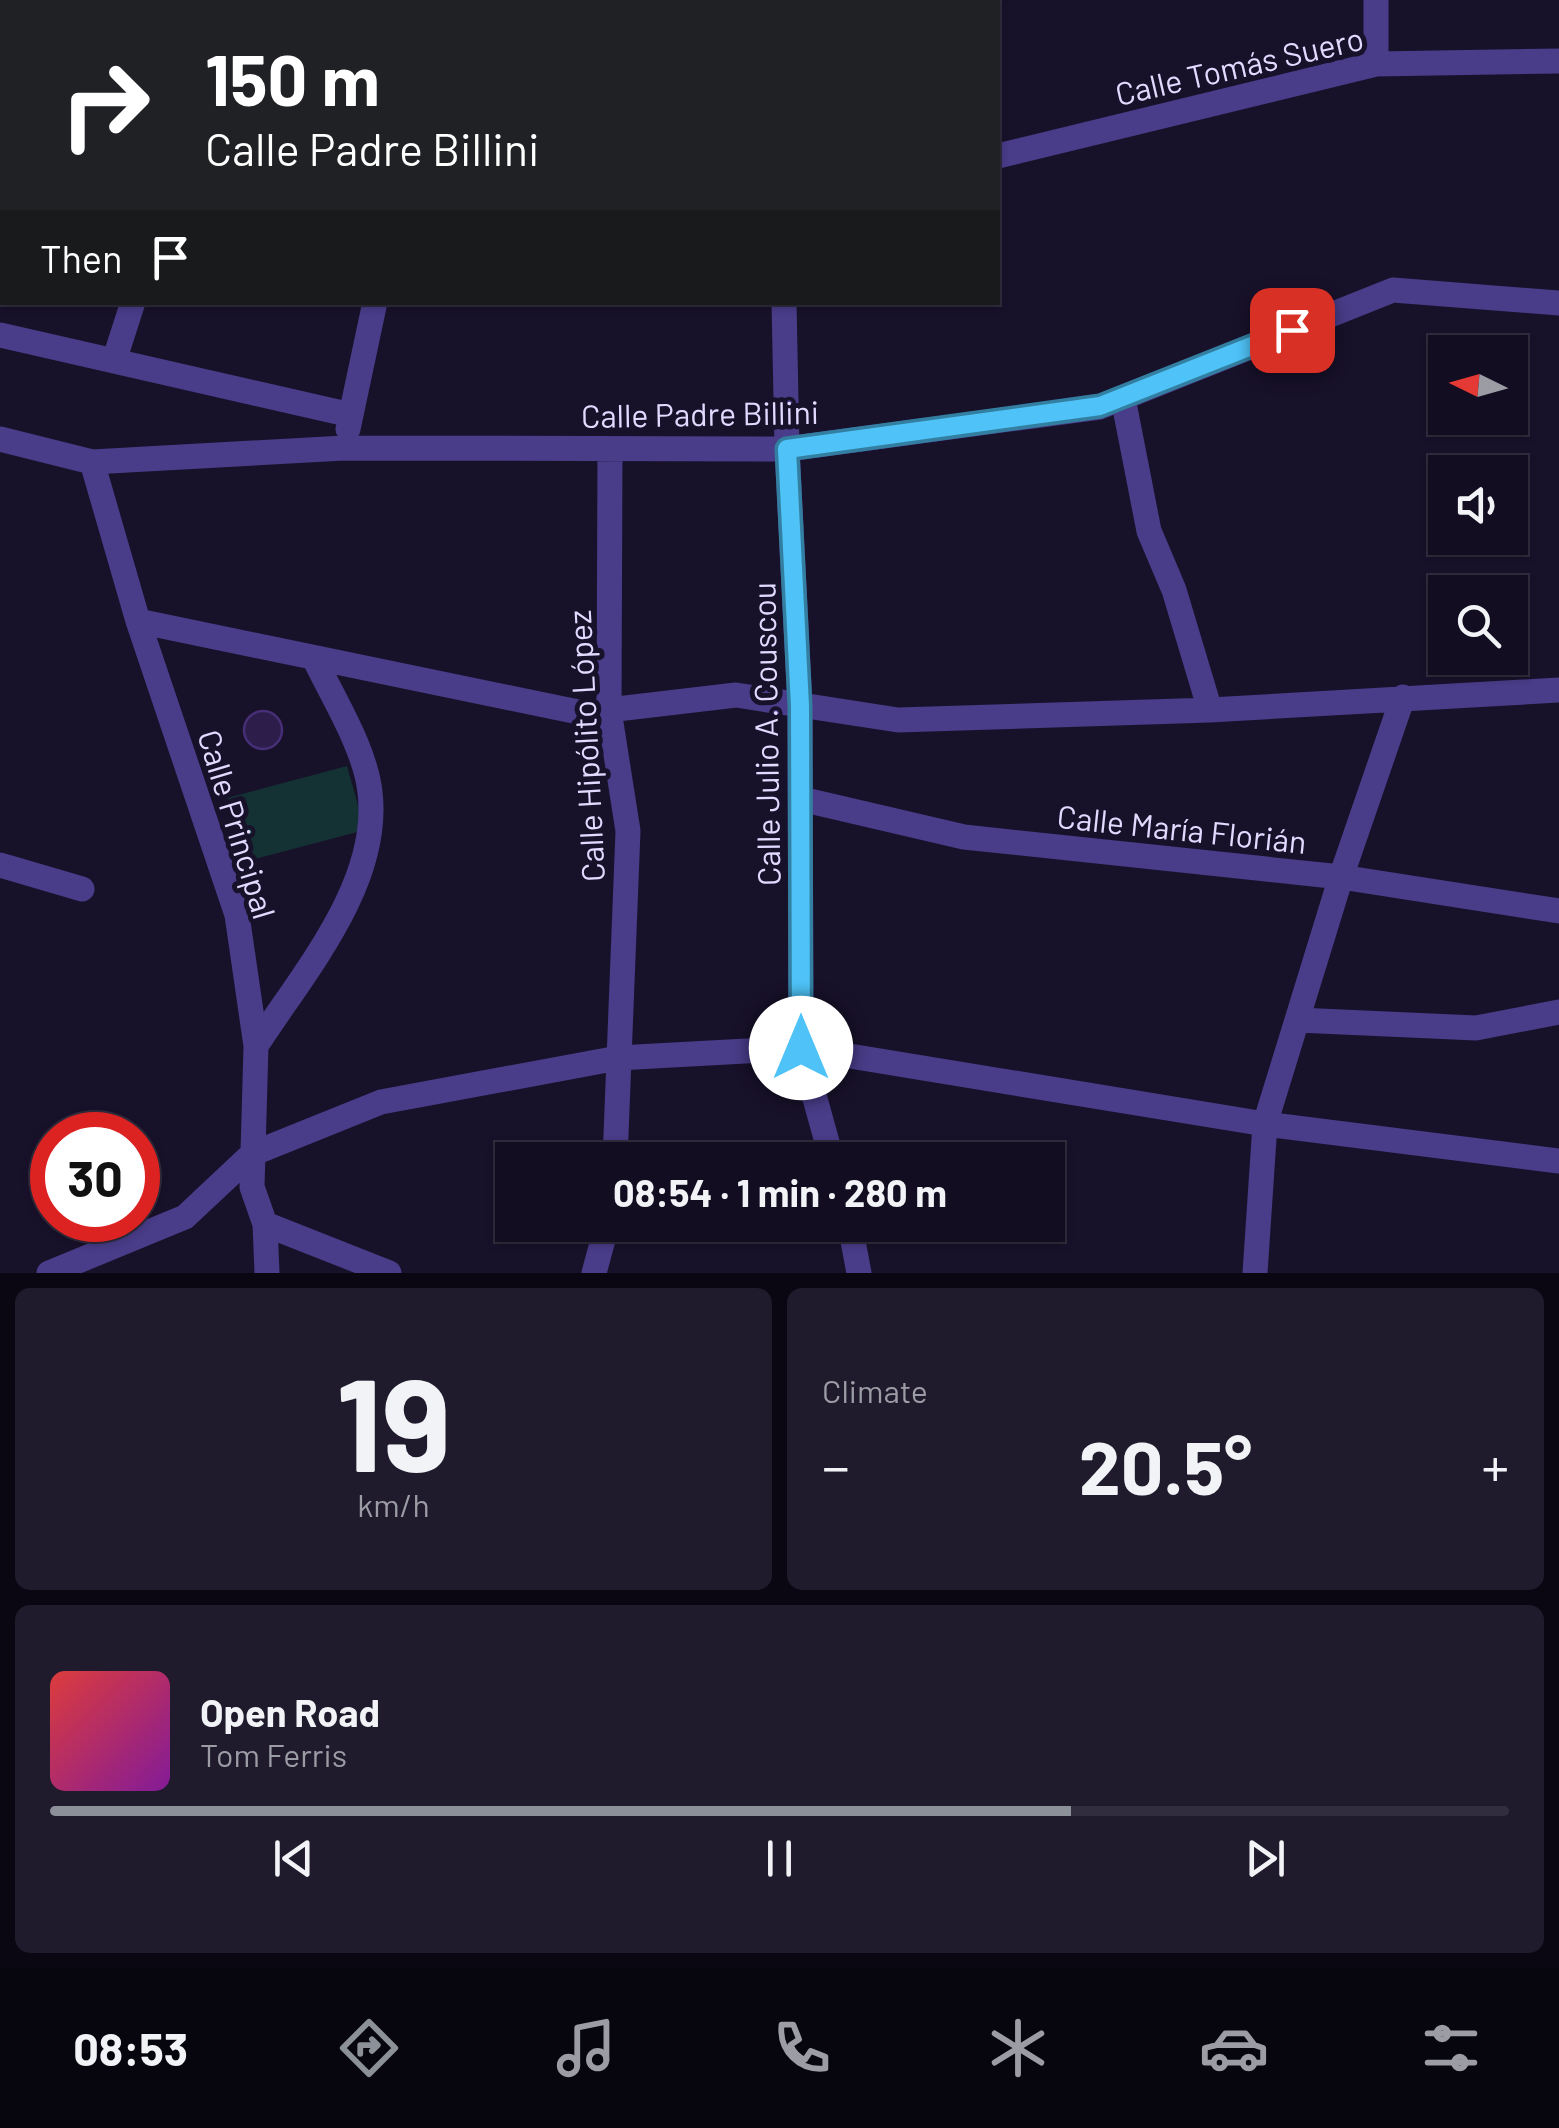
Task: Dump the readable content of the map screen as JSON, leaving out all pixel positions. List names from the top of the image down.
{
  "streets": {
    "street": [
      "Calle Tomás Suero",
      "Calle Padre Billini",
      "Calle Julio A. Couscou",
      "Calle Hipólito López",
      "Calle Principal",
      "Calle María Florián"
    ]
  },
  "crossings": [
    ["Calle Padre Billini", "Calle Julio A. Couscou"],
    ["Calle Padre Billini", "Calle Hipólito López"],
    ["Calle Padre Billini", "Calle Principal"],
    ["Calle Julio A. Couscou", "Calle María Florián"]
  ],
  "north": "left",
  "page": {
    "turn": ["150 m", "Calle Padre Billini"],
    "then": "Then",
    "limit": "30",
    "trip": "08:54 · 1 min · 280 m",
    "tile": [
      ["19", "km/h"],
      "Climate"
    ],
    "heat": ["−", "20.5°", "+"],
    "song": ["Open Road", "Tom Ferris"],
    "tabs": "08:53"
  }
}
